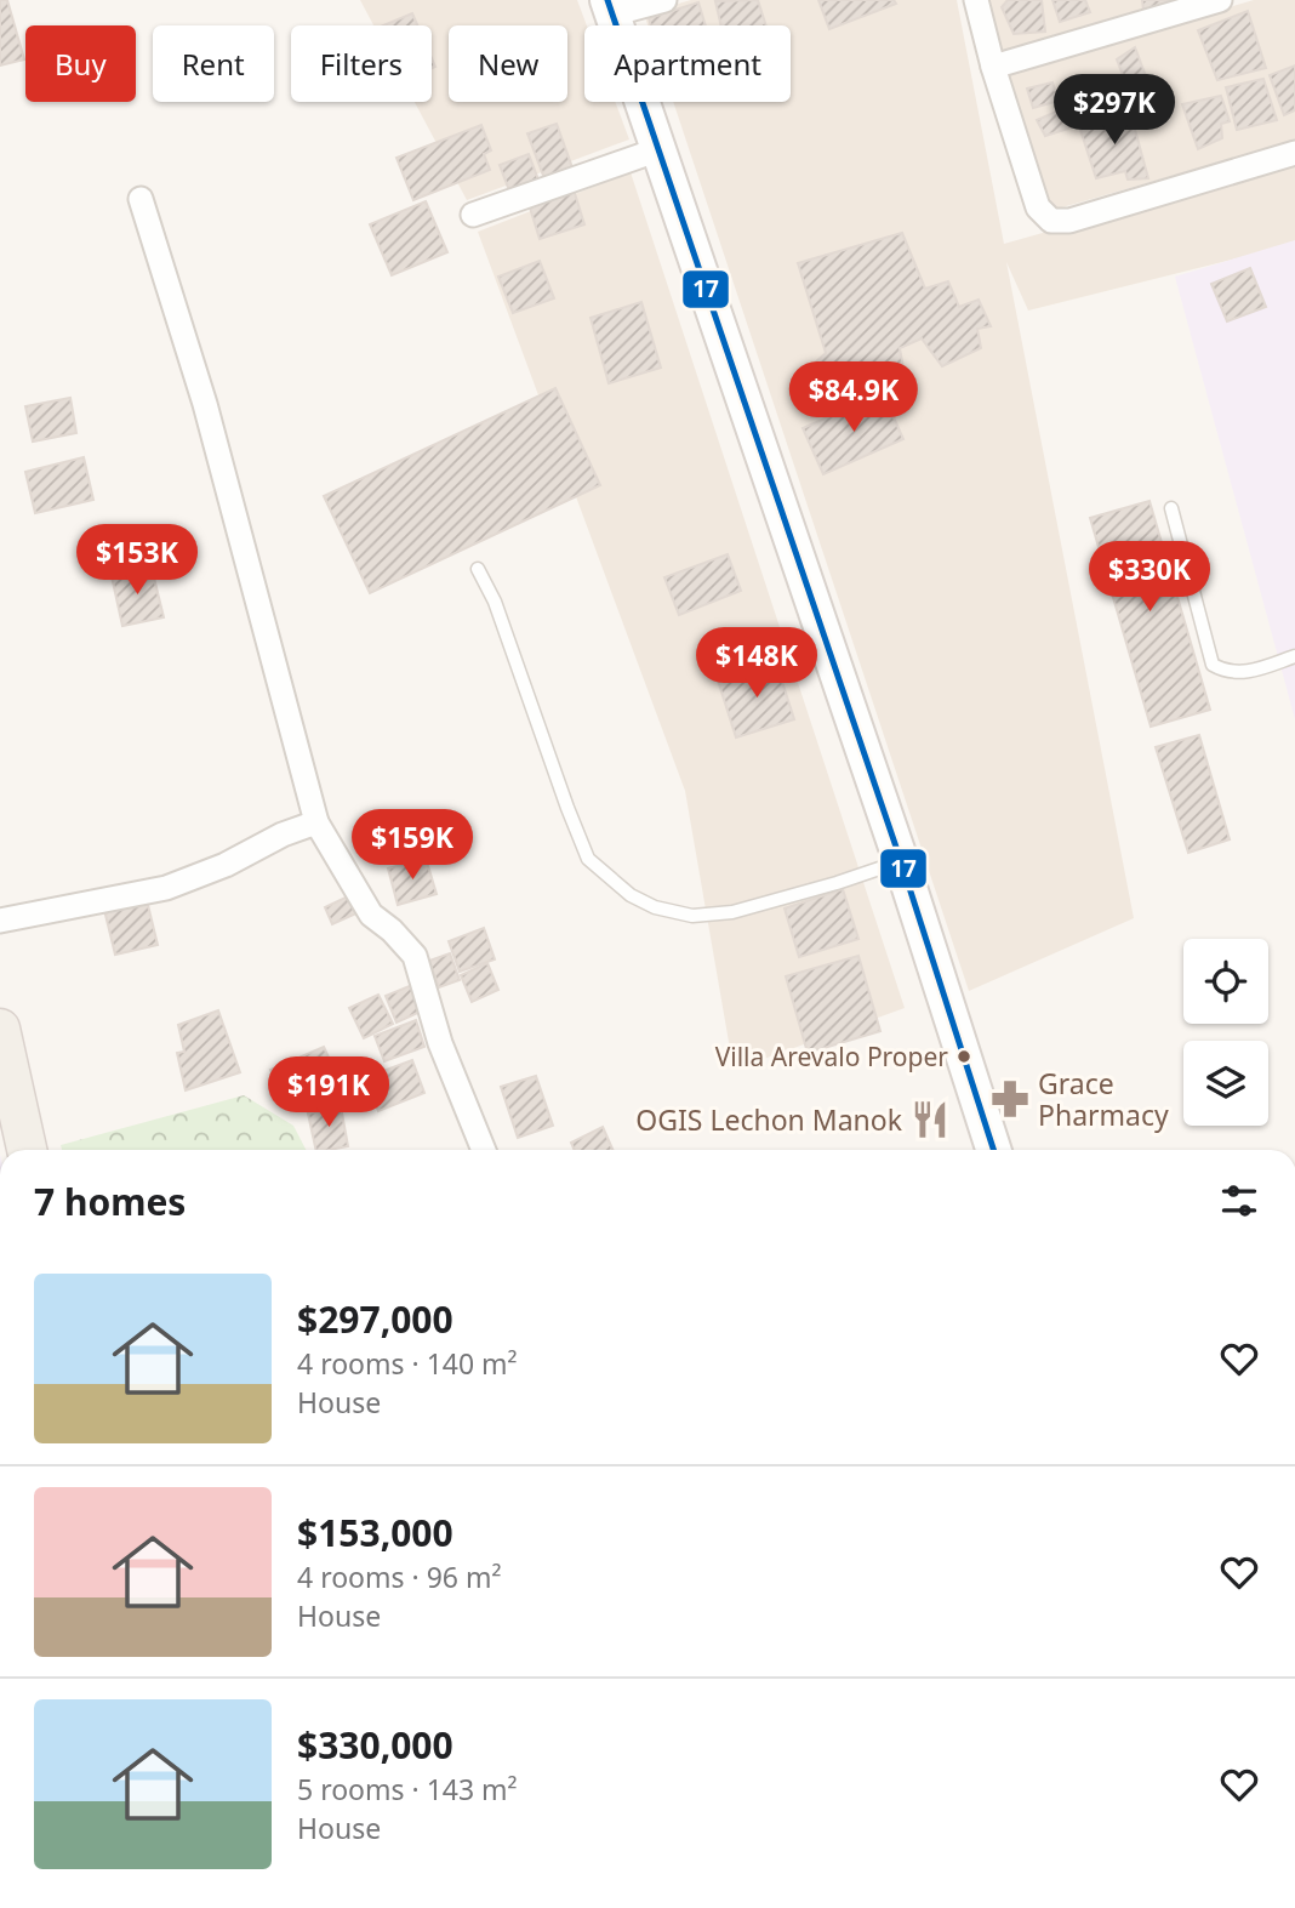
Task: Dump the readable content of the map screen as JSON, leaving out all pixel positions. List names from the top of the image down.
{
  "places": {
    "other": ["Villa Arevalo Proper"],
    "pharmacy": ["Grace Pharmacy"],
    "restaurant": ["OGIS Lechon Manok"]
  },
  "lines": ["transit line 17"],
  "page": {
    "chip": [
      "Buy",
      "Rent",
      "Filters",
      "New",
      "Apartment"
    ],
    "price": [
      "$297K",
      "$84.9K",
      "$153K",
      "$330K",
      "$148K",
      "$159K",
      "$191K"
    ],
    "heading": "7 homes",
    "list": [
      {
        "name": "$297,000",
        "note": "4 rooms · 140 m² · House"
      },
      {
        "name": "$153,000",
        "note": "4 rooms · 96 m² · House"
      },
      {
        "name": "$330,000",
        "note": "5 rooms · 143 m² · House"
      }
    ]
  }
}
